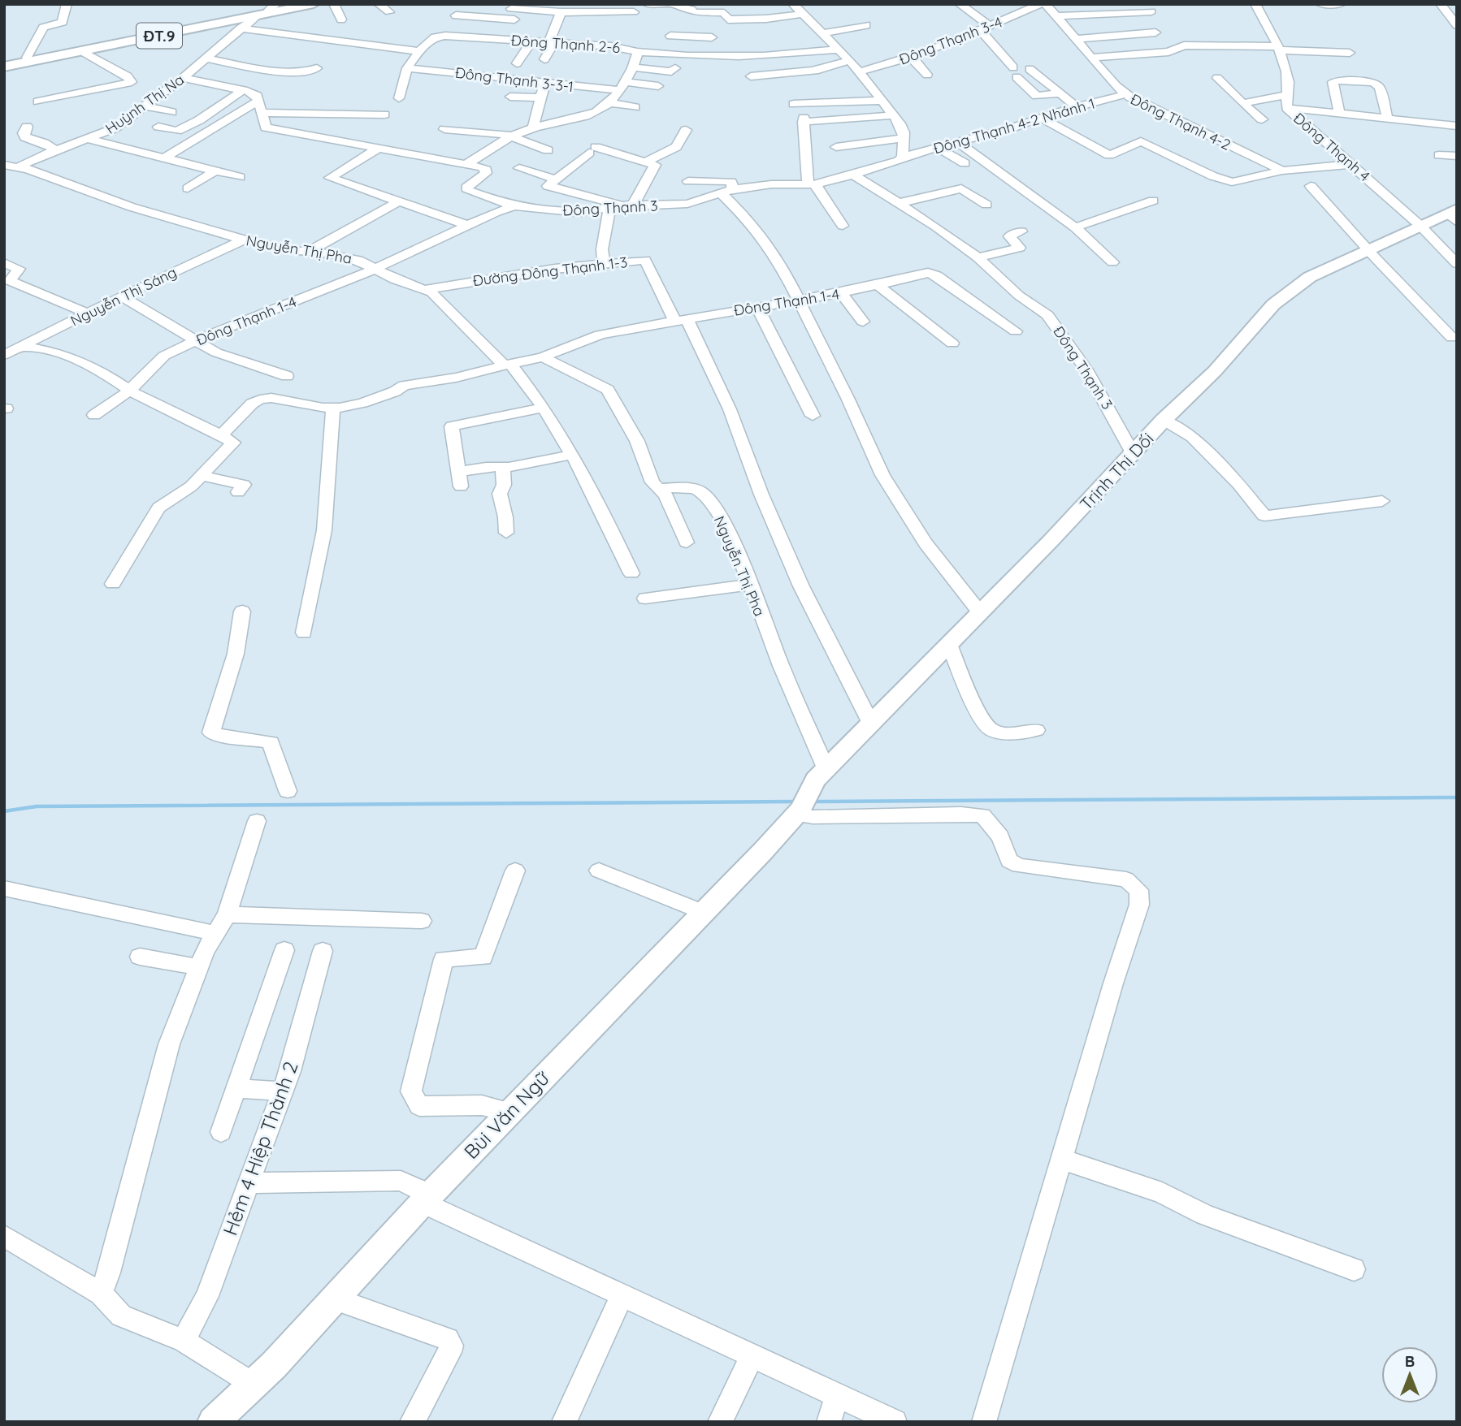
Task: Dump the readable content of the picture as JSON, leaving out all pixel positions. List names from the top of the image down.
{
  "streets": {
    "main road": ["ĐT.9", "Trịnh Thị Dối", "Bùi Văn Ngữ"],
    "street": [
      "Đông Thạnh 3-4",
      "Đông Thạnh 2-6",
      "Đông Thạnh 3-3-1",
      "Huỳnh Thị Na",
      "Đông Thạnh 4-2",
      "Đông Thạnh 4-2 Nhánh 1",
      "Đông Thạnh 4",
      "Đông Thạnh 3",
      "Nguyễn Thị Pha",
      "Đường Đông Thạnh 1-3",
      "Nguyễn Thị Sáng",
      "Đông Thạnh 1-4",
      "Hẻm 4 Hiệp Thành 2"
    ]
  },
  "crossings": [
    ["ĐT.9", "Huỳnh Thị Na"],
    ["Đông Thạnh 3-4", "Đông Thạnh 4-2"],
    ["Đông Thạnh 2-6", "Đông Thạnh 3-3-1"],
    ["Huỳnh Thị Na", "Nguyễn Thị Pha"],
    ["Đông Thạnh 4-2", "Đông Thạnh 4-2 Nhánh 1"],
    ["Đông Thạnh 4-2 Nhánh 1", "Đông Thạnh 3"],
    ["Đông Thạnh 4", "Trịnh Thị Dối"],
    ["Đông Thạnh 3", "Nguyễn Thị Pha"],
    ["Đông Thạnh 3", "Đông Thạnh 1-4"],
    ["Đông Thạnh 3", "Trịnh Thị Dối"],
    ["Nguyễn Thị Pha", "Đường Đông Thạnh 1-3"],
    ["Nguyễn Thị Pha", "Nguyễn Thị Sáng"],
    ["Nguyễn Thị Pha", "Đông Thạnh 1-4"],
    ["Nguyễn Thị Pha", "Trịnh Thị Dối"],
    ["Đường Đông Thạnh 1-3", "Đông Thạnh 1-4"],
    ["Trịnh Thị Dối", "Bùi Văn Ngữ"]
  ],
  "north": "top"
}
